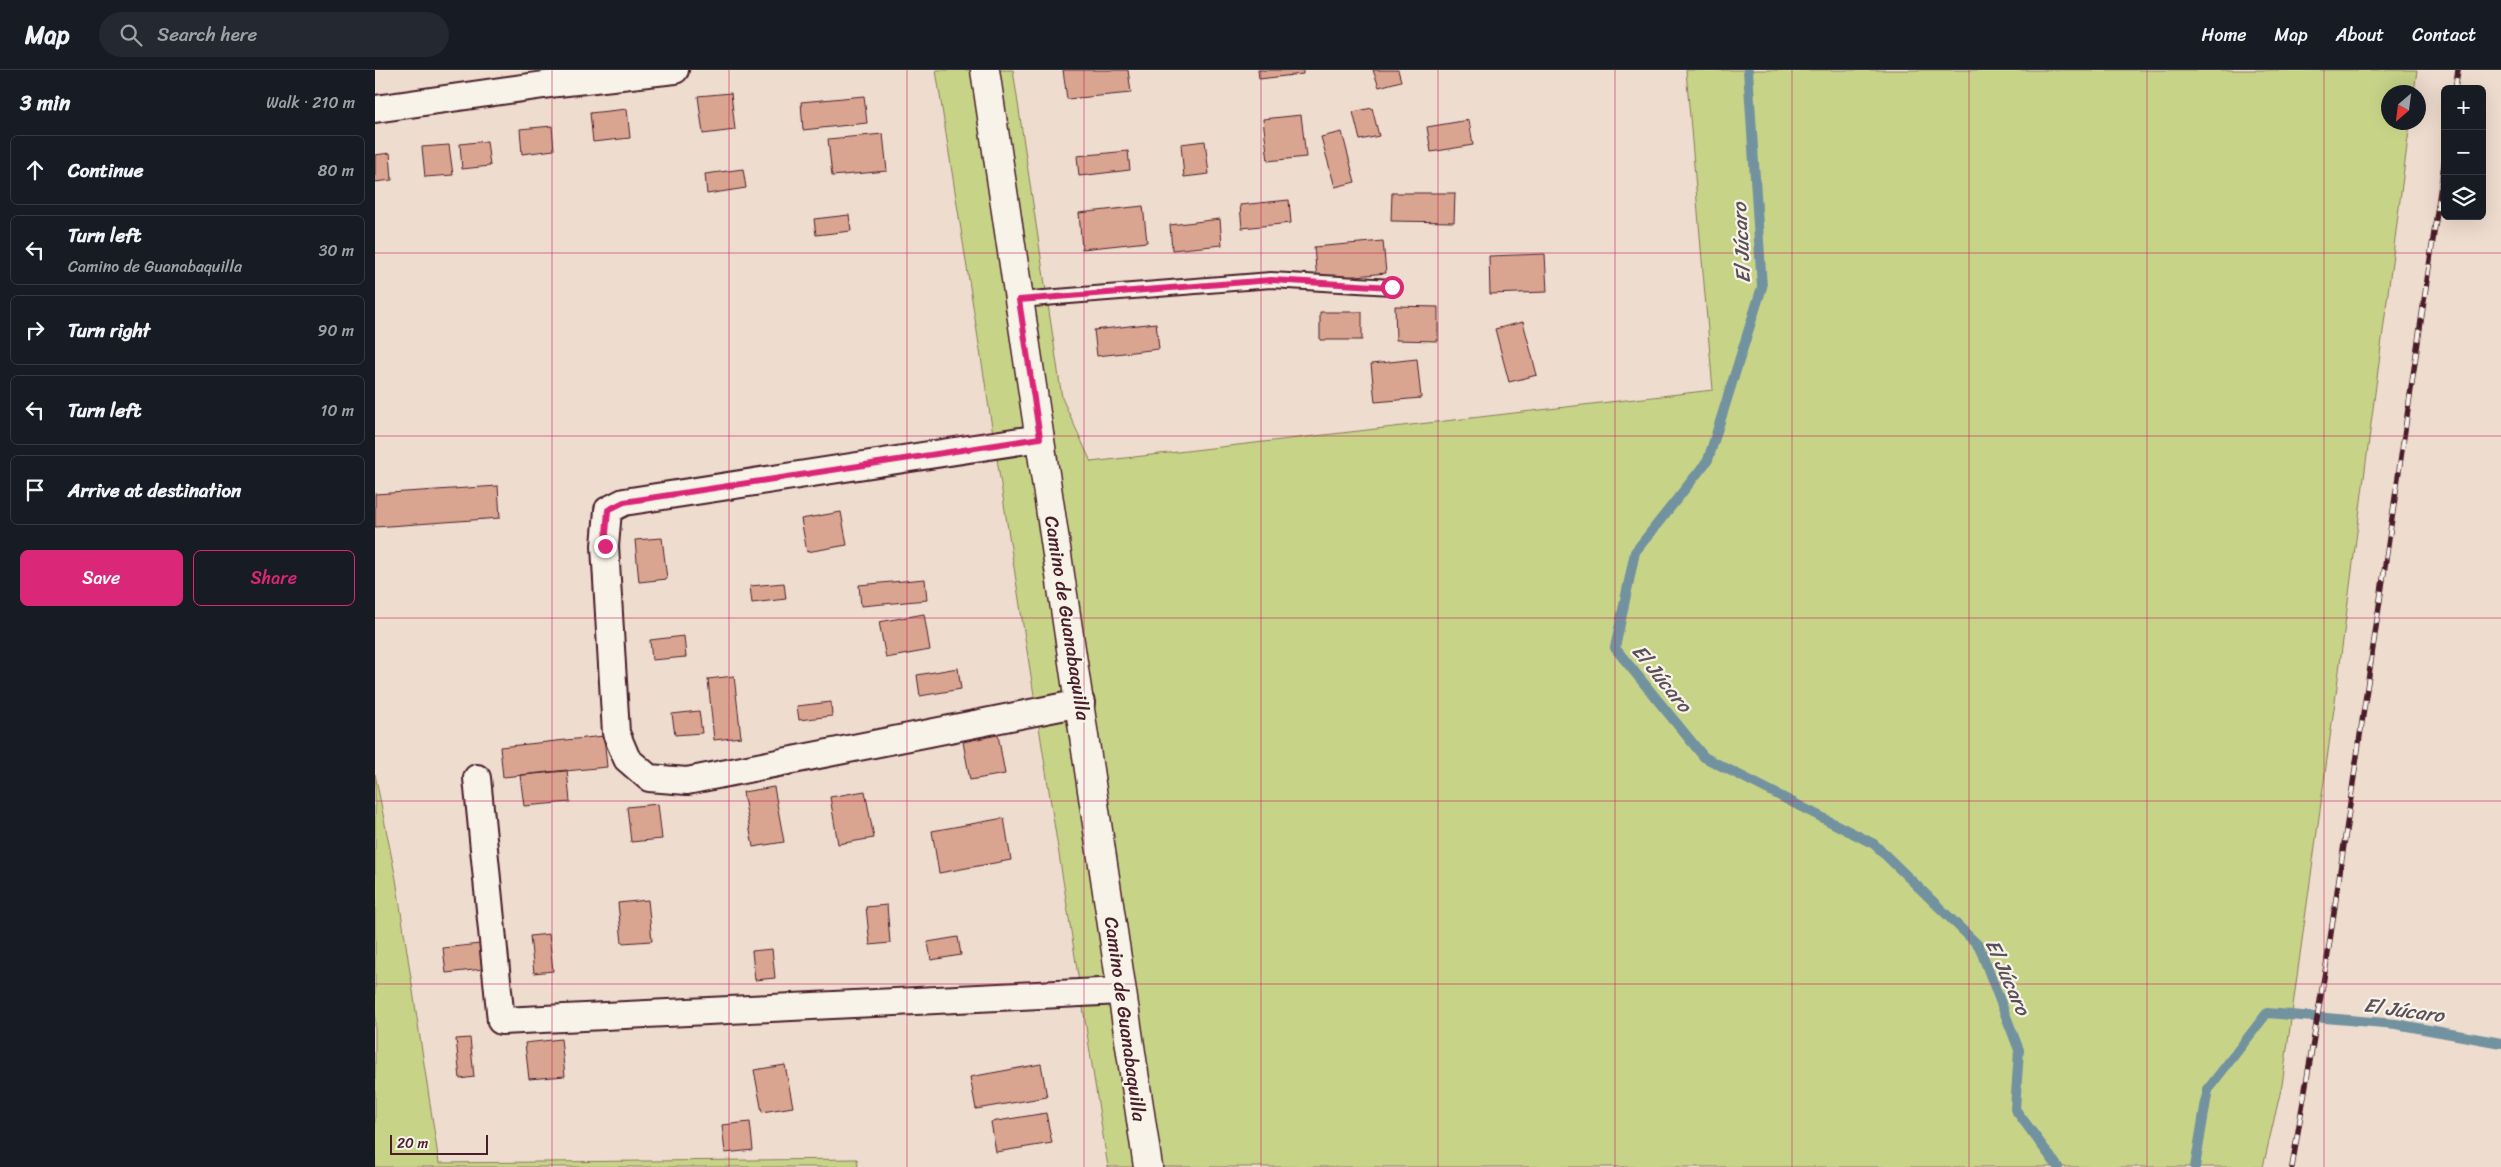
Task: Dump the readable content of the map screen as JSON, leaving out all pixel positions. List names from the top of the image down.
{
  "streets": {
    "street": ["Camino de Guanabaquilla"]
  },
  "water": ["El Júcaro"],
  "scale_bar": "20 m",
  "north": "bottom left",
  "page": {
    "header": "Map",
    "search": "Search here",
    "nav": [
      "Home",
      "Map",
      "About",
      "Contact"
    ],
    "heading": ["3 min", "Walk · 210 m"],
    "map_buttons": ["+", "−"],
    "list": [
      ["Continue", "80 m"],
      ["Turn left", "Camino de Guanabaquilla", "30 m"],
      ["Turn right", "90 m"],
      ["Turn left", "10 m"],
      "Arrive at destination"
    ],
    "buttons": ["Save", "Share"],
    "scale": "20 m"
  }
}
